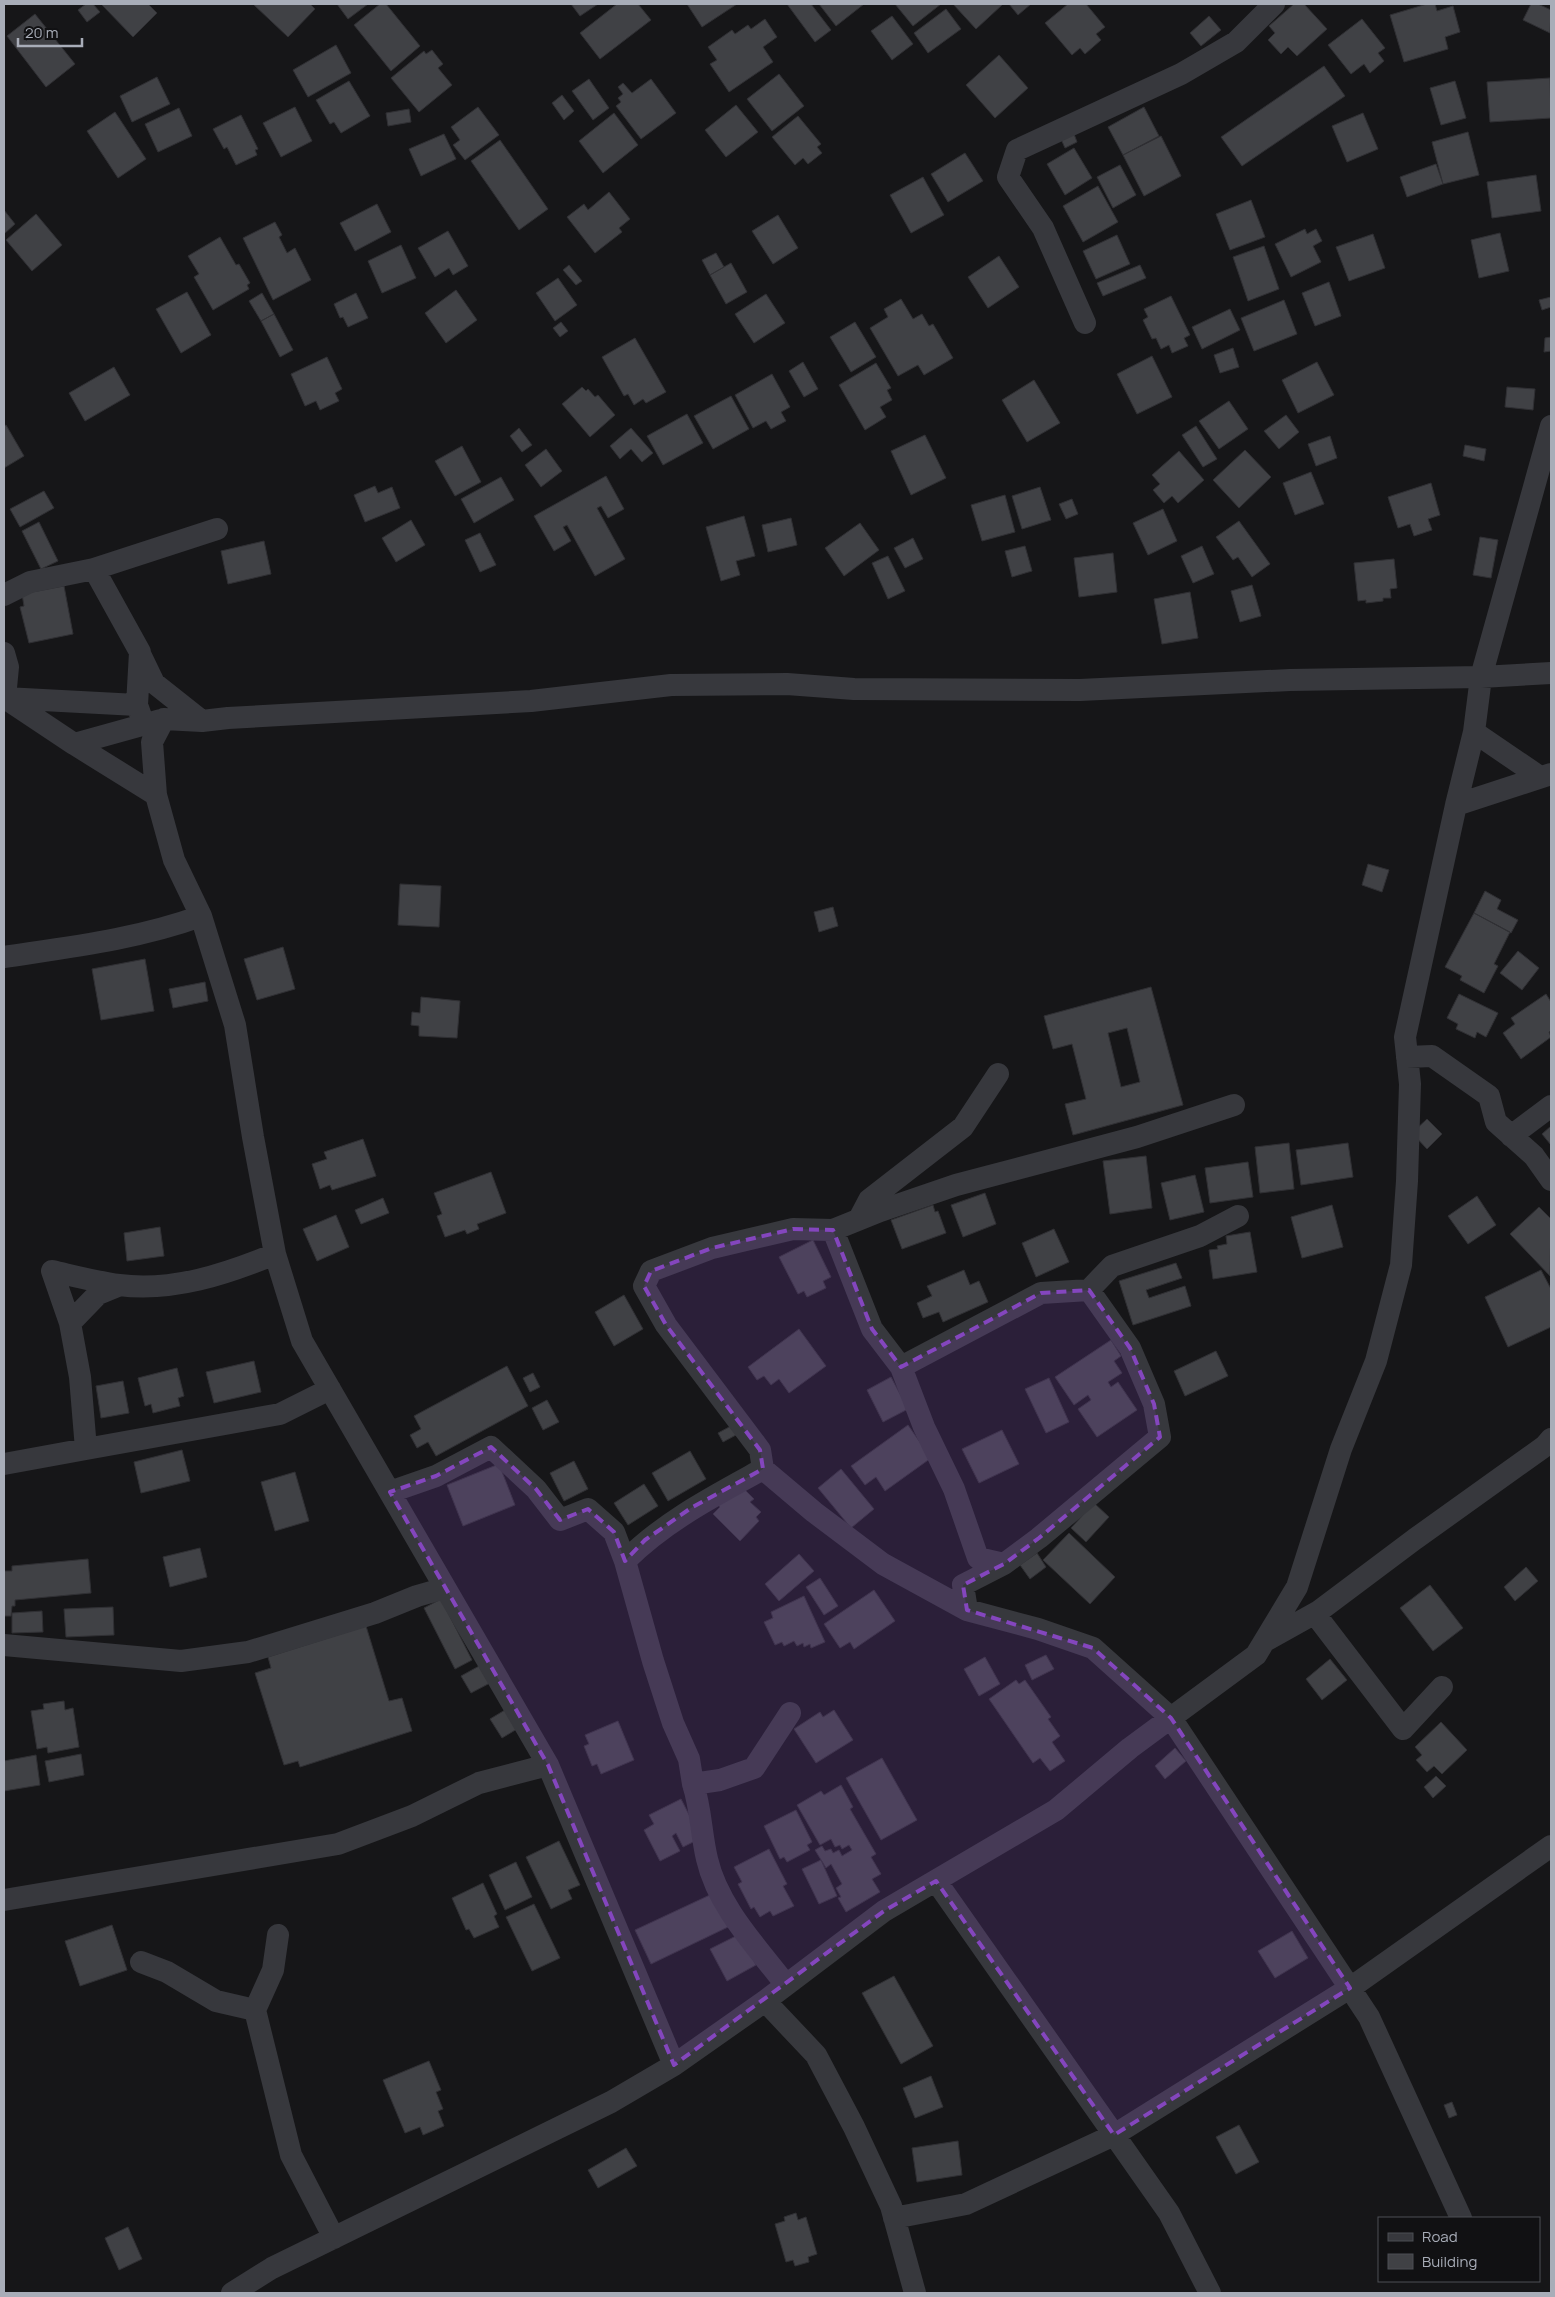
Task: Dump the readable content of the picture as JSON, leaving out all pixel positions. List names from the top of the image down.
{
  "legend": ["Road", "Building"],
  "scale_bar": "20 m"
}
